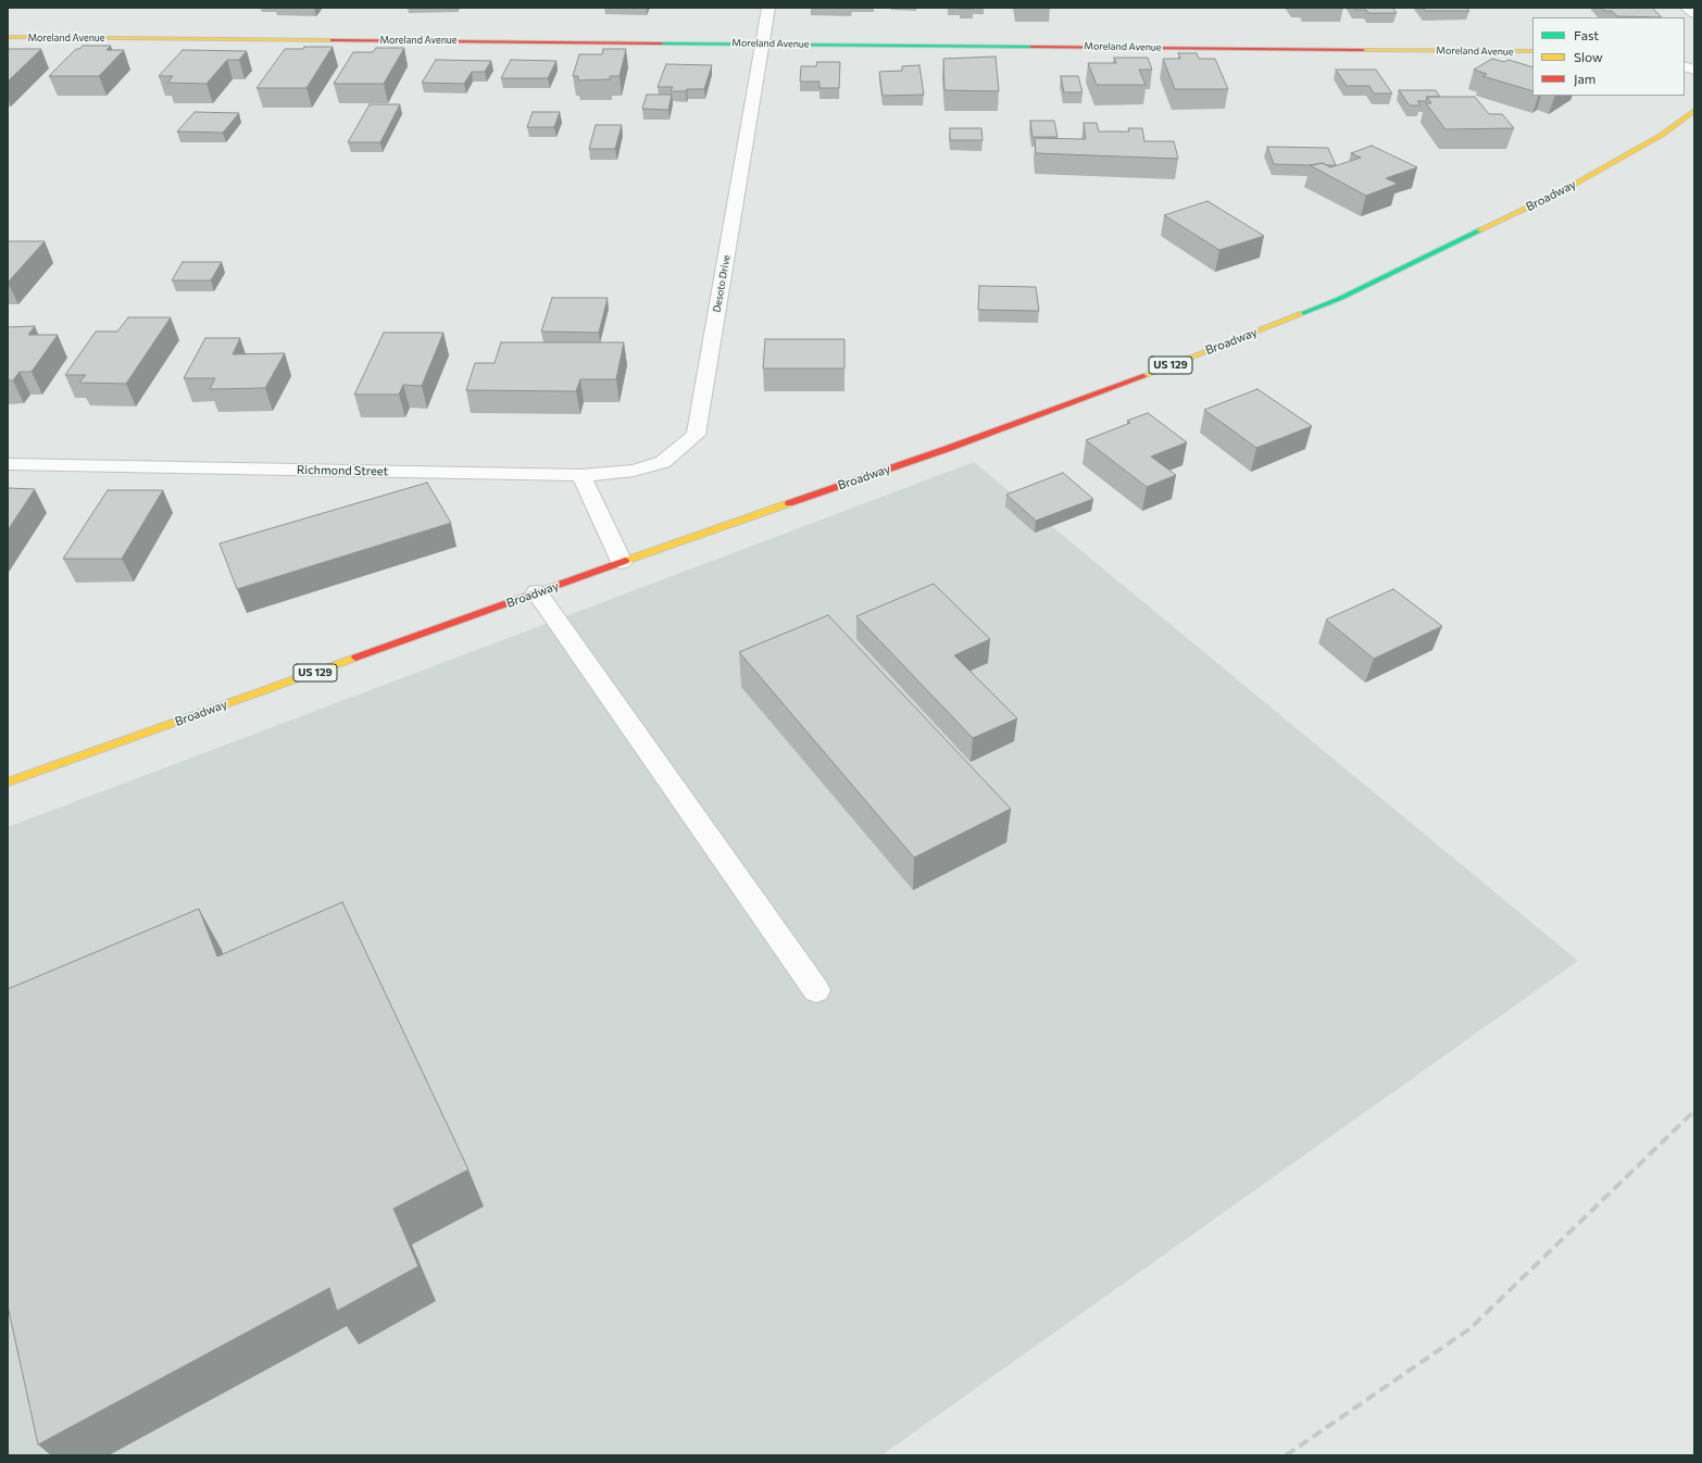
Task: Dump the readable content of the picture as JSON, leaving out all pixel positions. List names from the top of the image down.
{
  "streets": {
    "street": [
      "Moreland Avenue",
      "Broadway",
      "Desoto Drive",
      "US 129",
      "Richmond Street"
    ]
  },
  "crossings": [
    ["Moreland Avenue", "Desoto Drive"],
    ["Desoto Drive", "Richmond Street"]
  ],
  "legend": ["Fast", "Slow", "Jam"]
}
